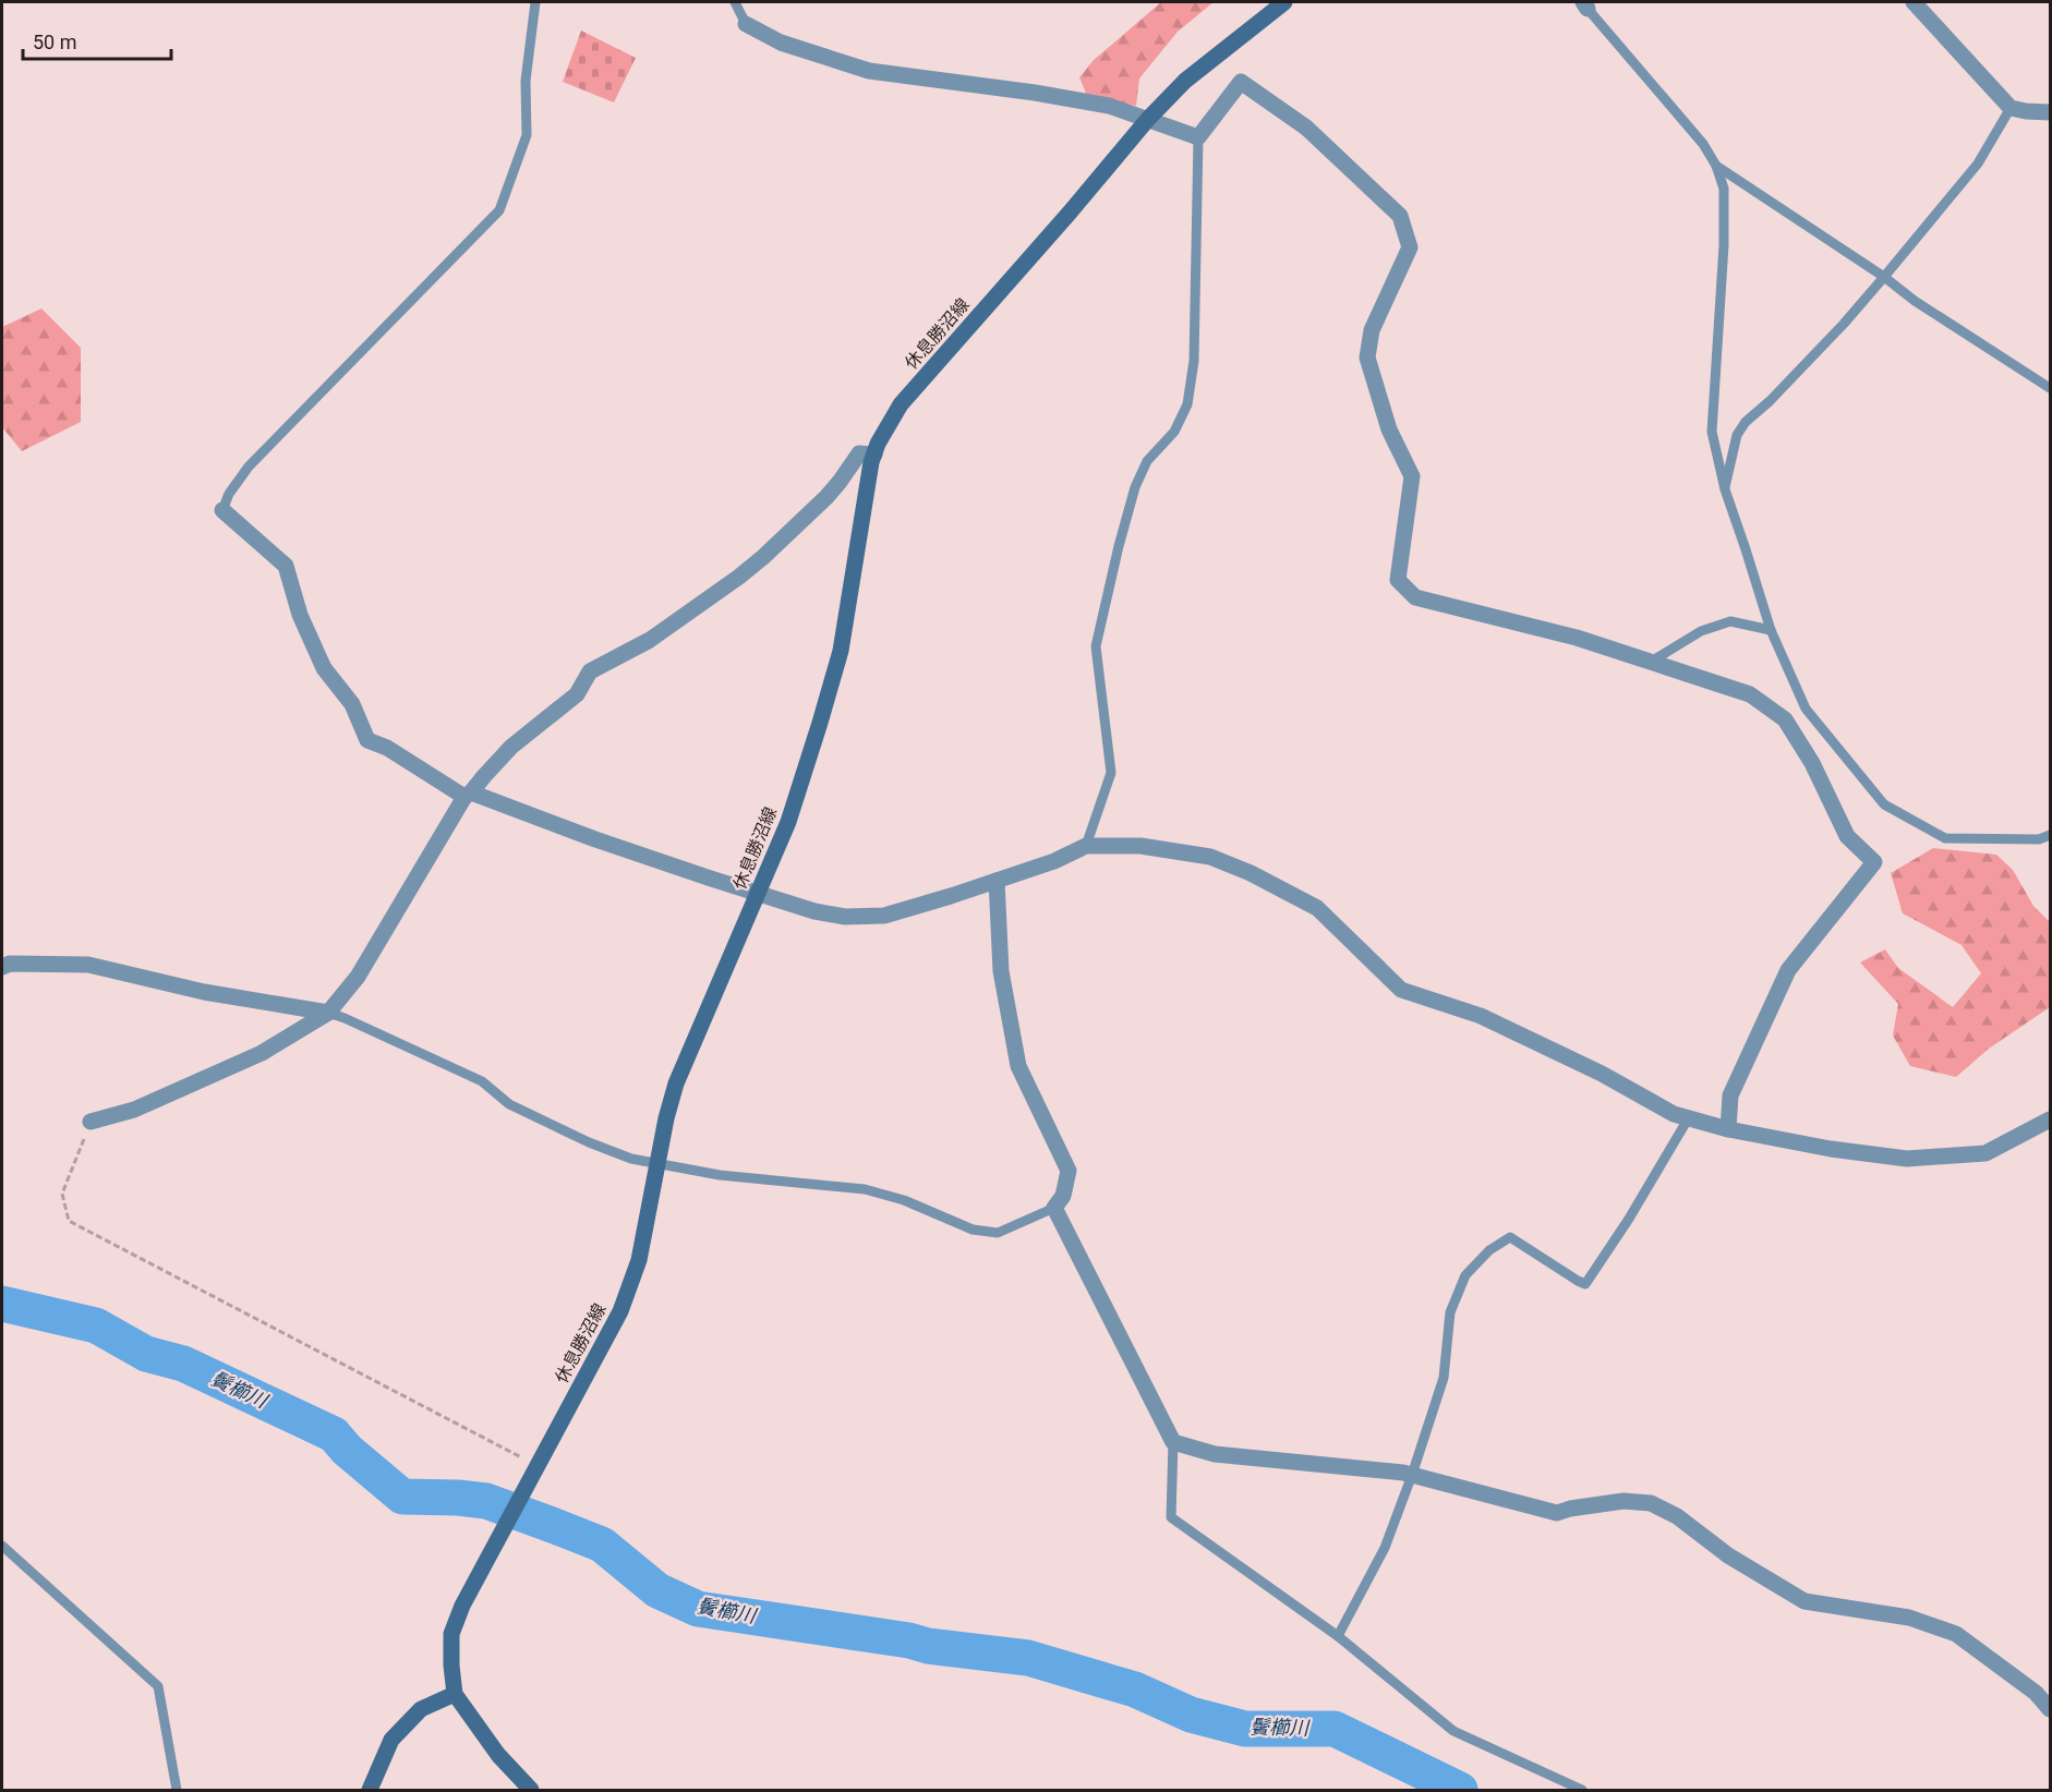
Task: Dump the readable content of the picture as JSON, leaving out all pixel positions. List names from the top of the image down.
{
  "streets": {
    "main road": ["休息勝沼線"]
  },
  "water": ["鬢櫛川"],
  "scale_bar": "50 m"
}
